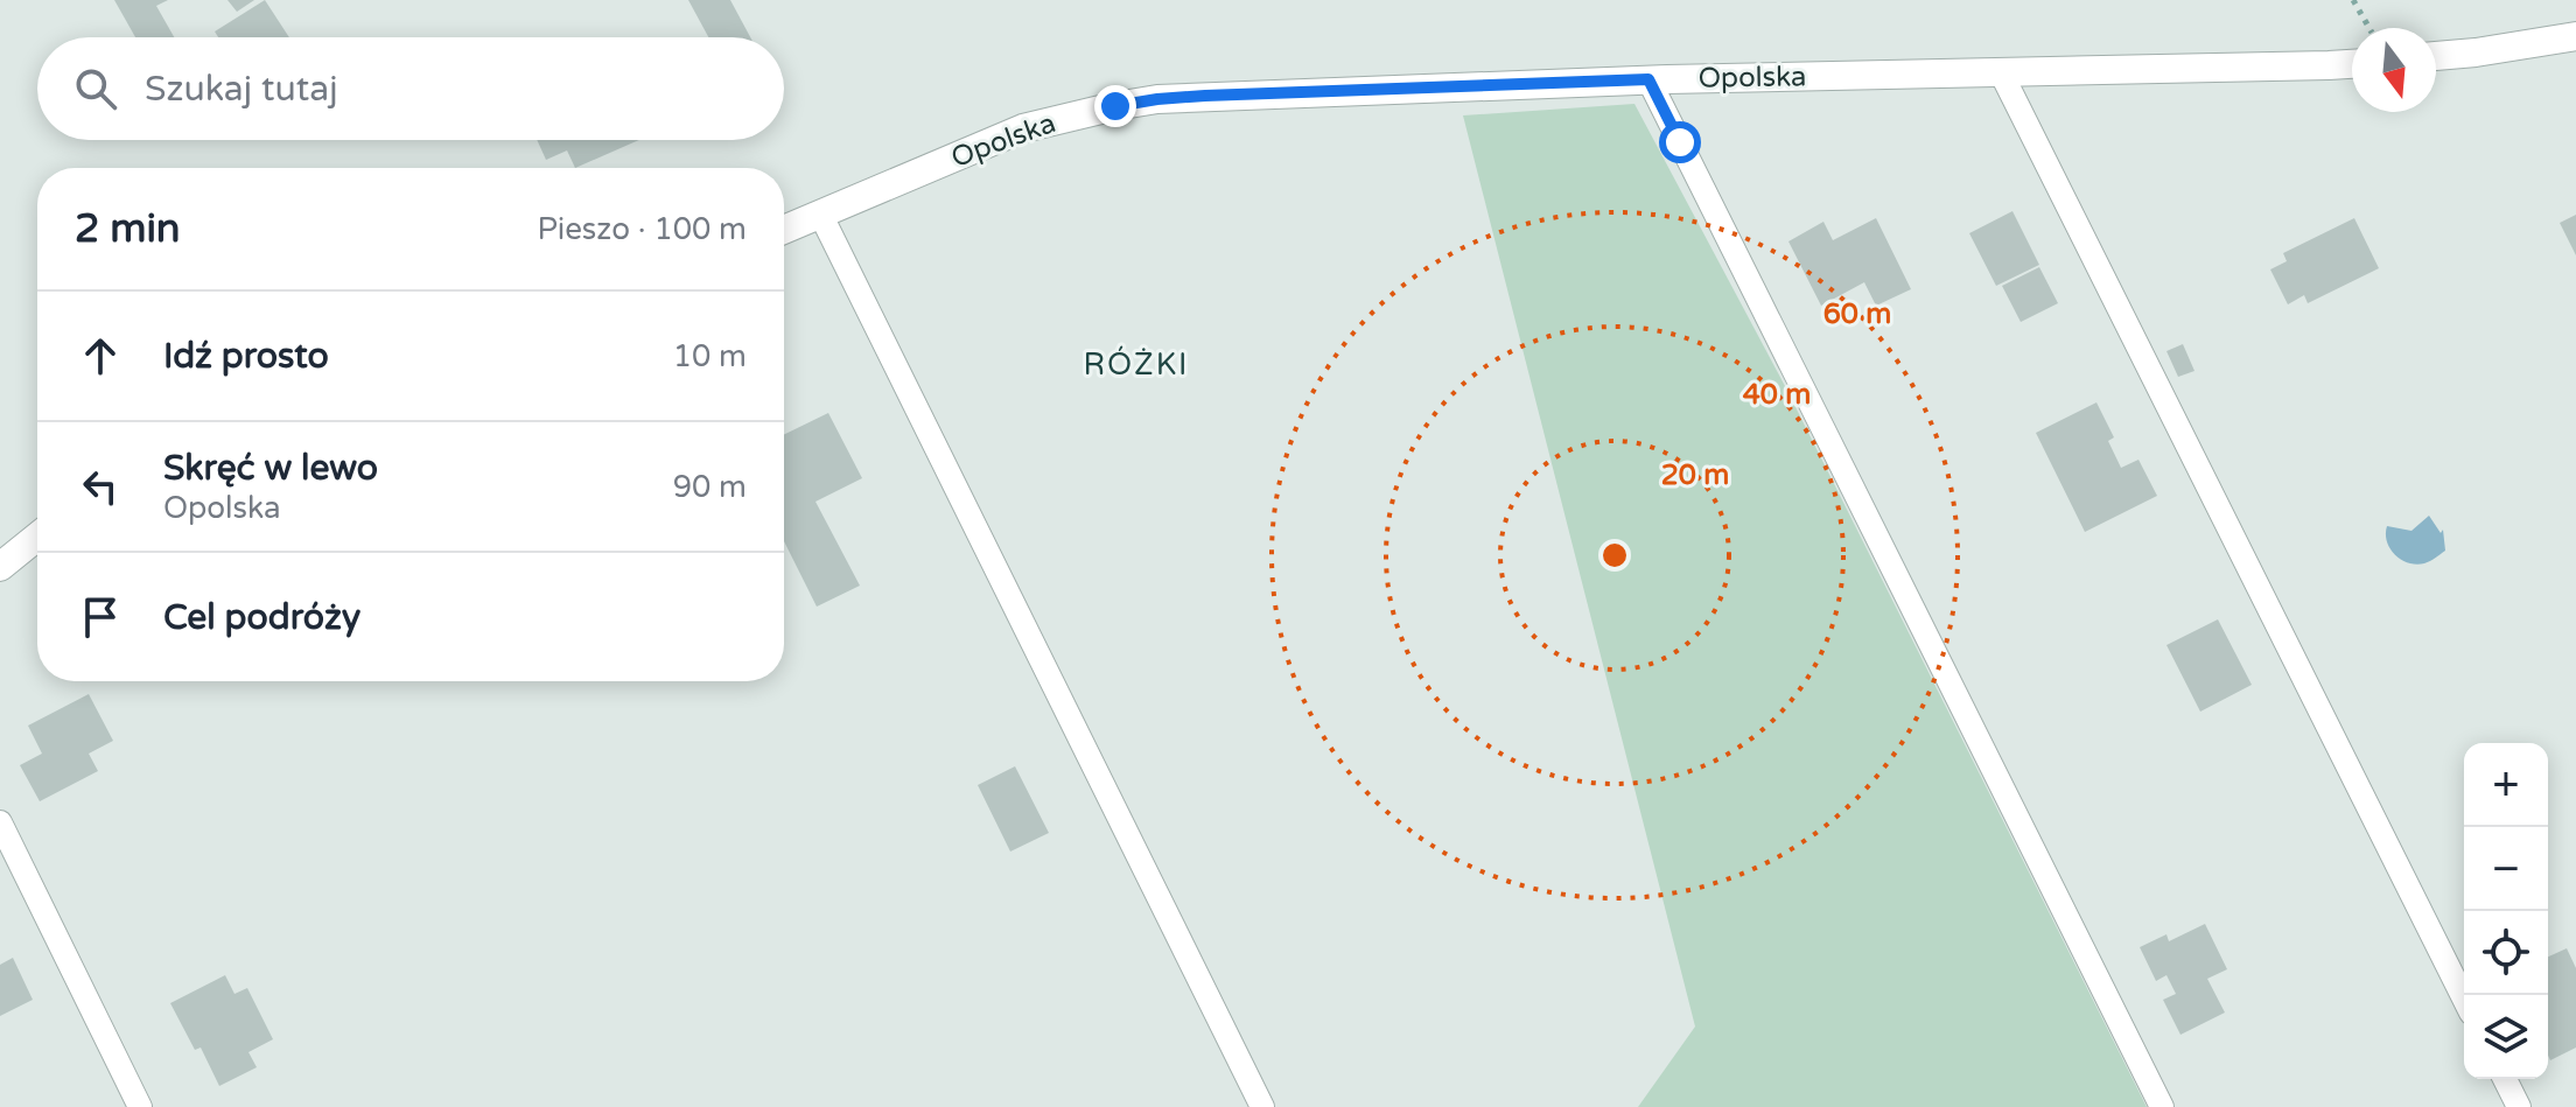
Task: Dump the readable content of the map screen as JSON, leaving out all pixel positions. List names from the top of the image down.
{
  "streets": {
    "street": ["Opolska"]
  },
  "districts": ["RÓŻKI"],
  "north": "bottom",
  "page": {
    "search": "Szukaj tutaj",
    "heading": ["2 min", "Pieszo · 100 m"],
    "list": [
      ["Idź prosto", "10 m"],
      ["Skręć w lewo", "Opolska", "90 m"],
      "Cel podróży"
    ],
    "map_buttons": ["+", "−"]
  },
  "rings": ["60 m", "40 m", "20 m"]
}
